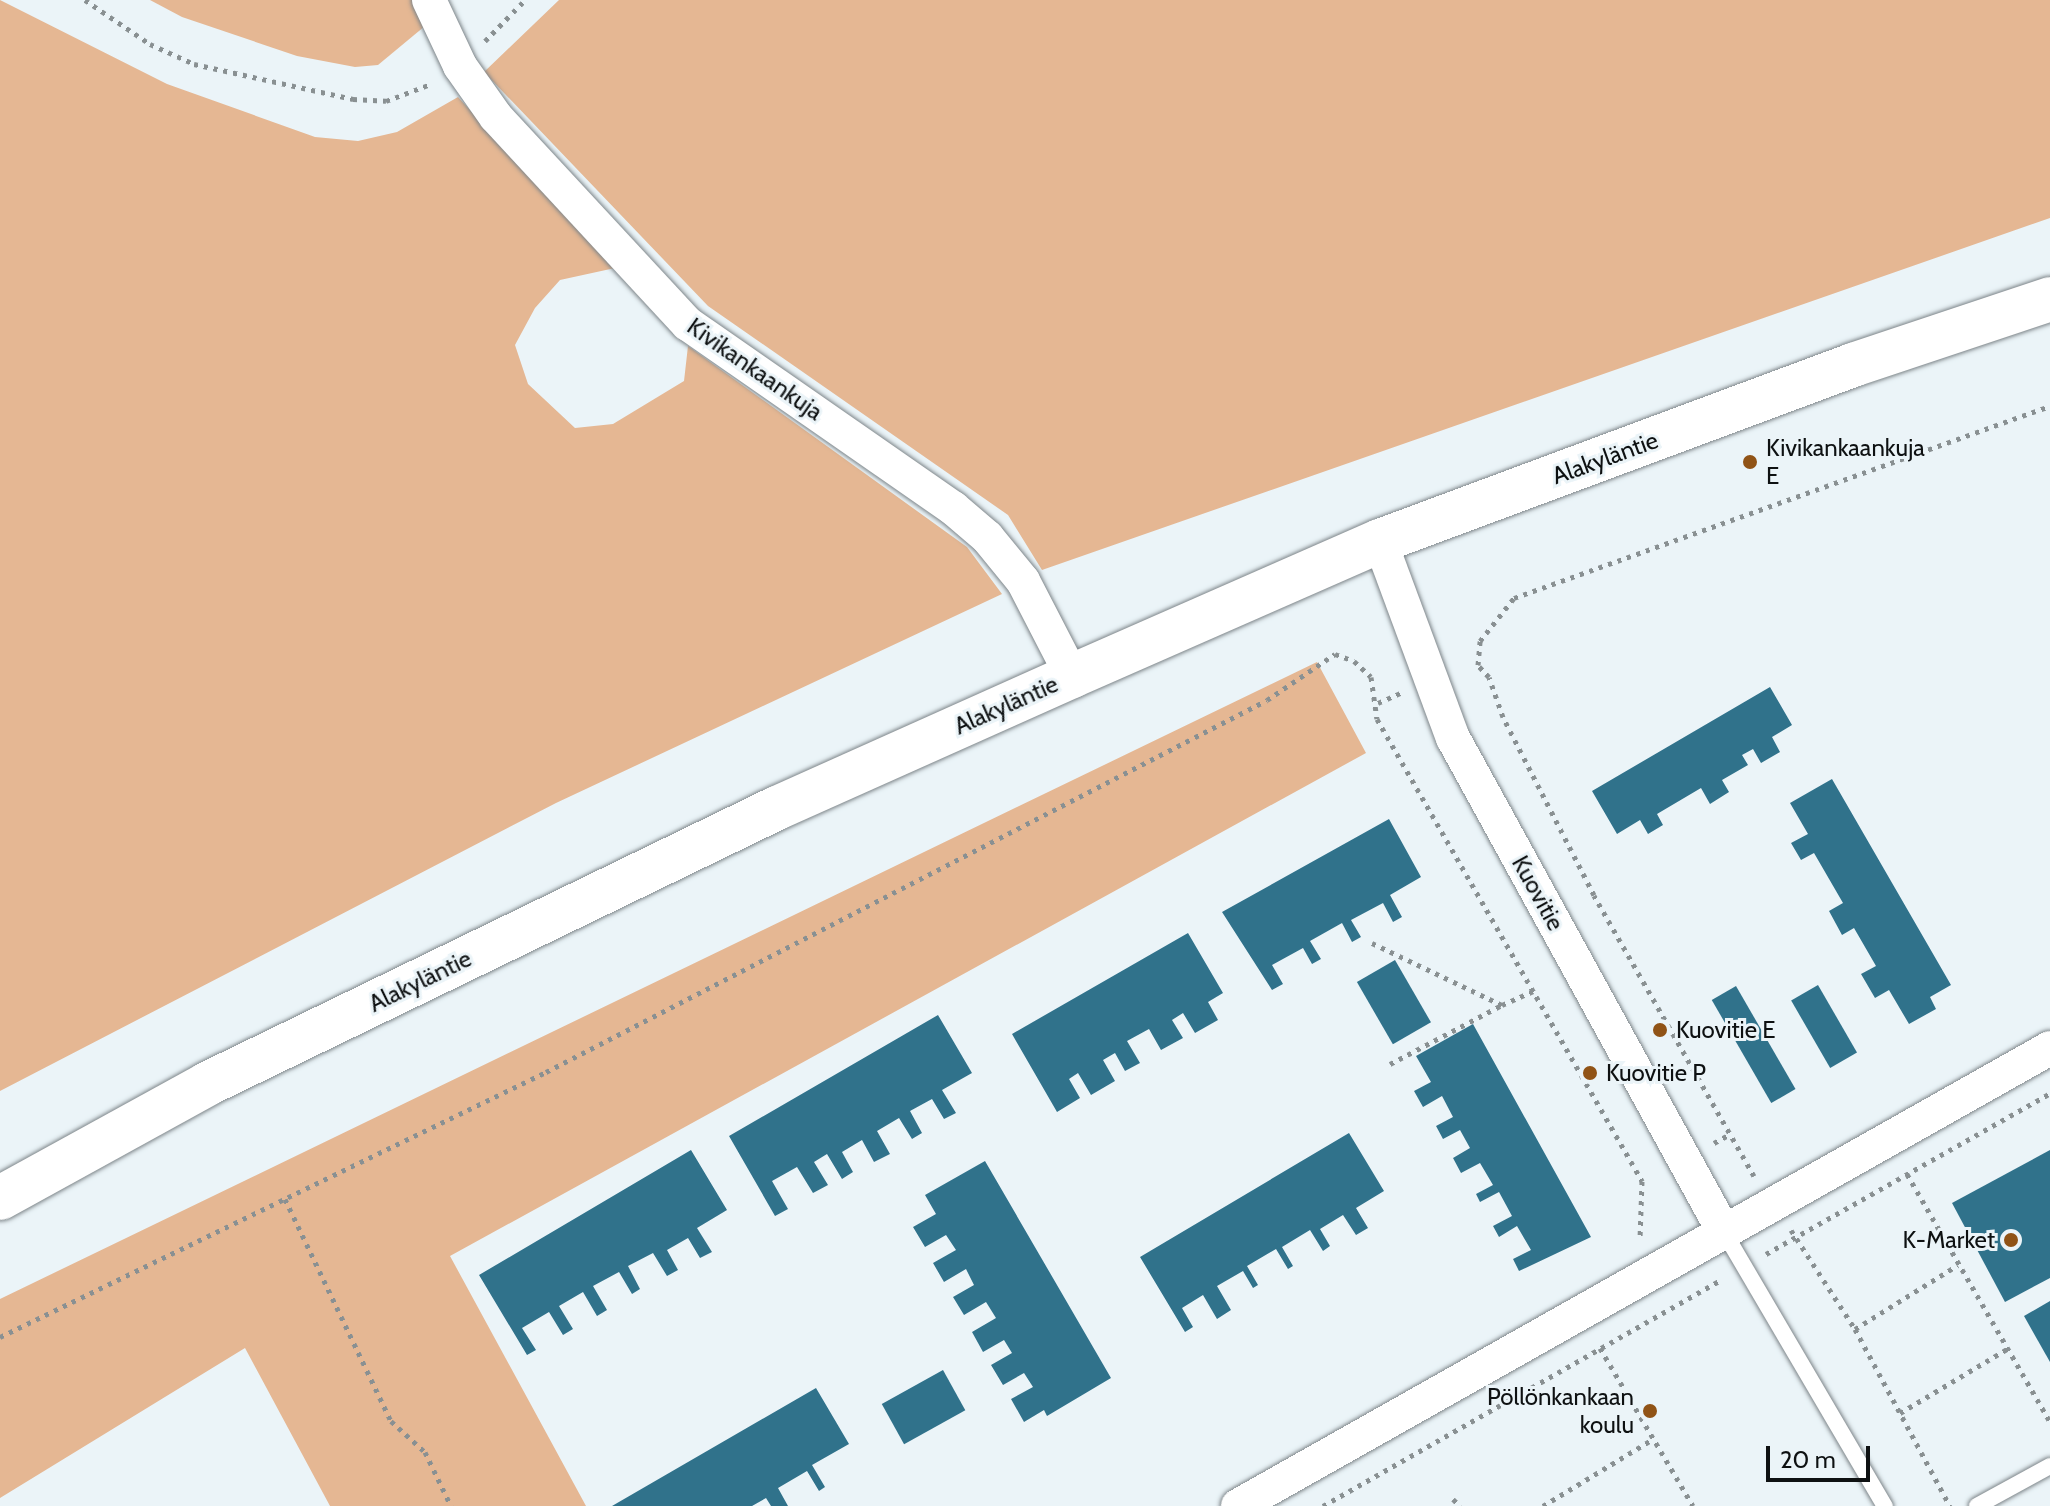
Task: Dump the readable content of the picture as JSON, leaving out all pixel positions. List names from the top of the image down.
{
  "streets": {
    "main road": ["Alakyläntie"],
    "street": ["Kivikankaankuja", "Kuovitie"]
  },
  "crossings": [
    ["Kivikankaankuja", "Alakyläntie"],
    ["Alakyläntie", "Kuovitie"]
  ],
  "places": [
    "Kivikankaankuja E",
    "Kuovitie E",
    "Kuovitie P",
    "K-Market",
    "Pöllönkankaan koulu"
  ],
  "scale_bar": "20 m"
}
